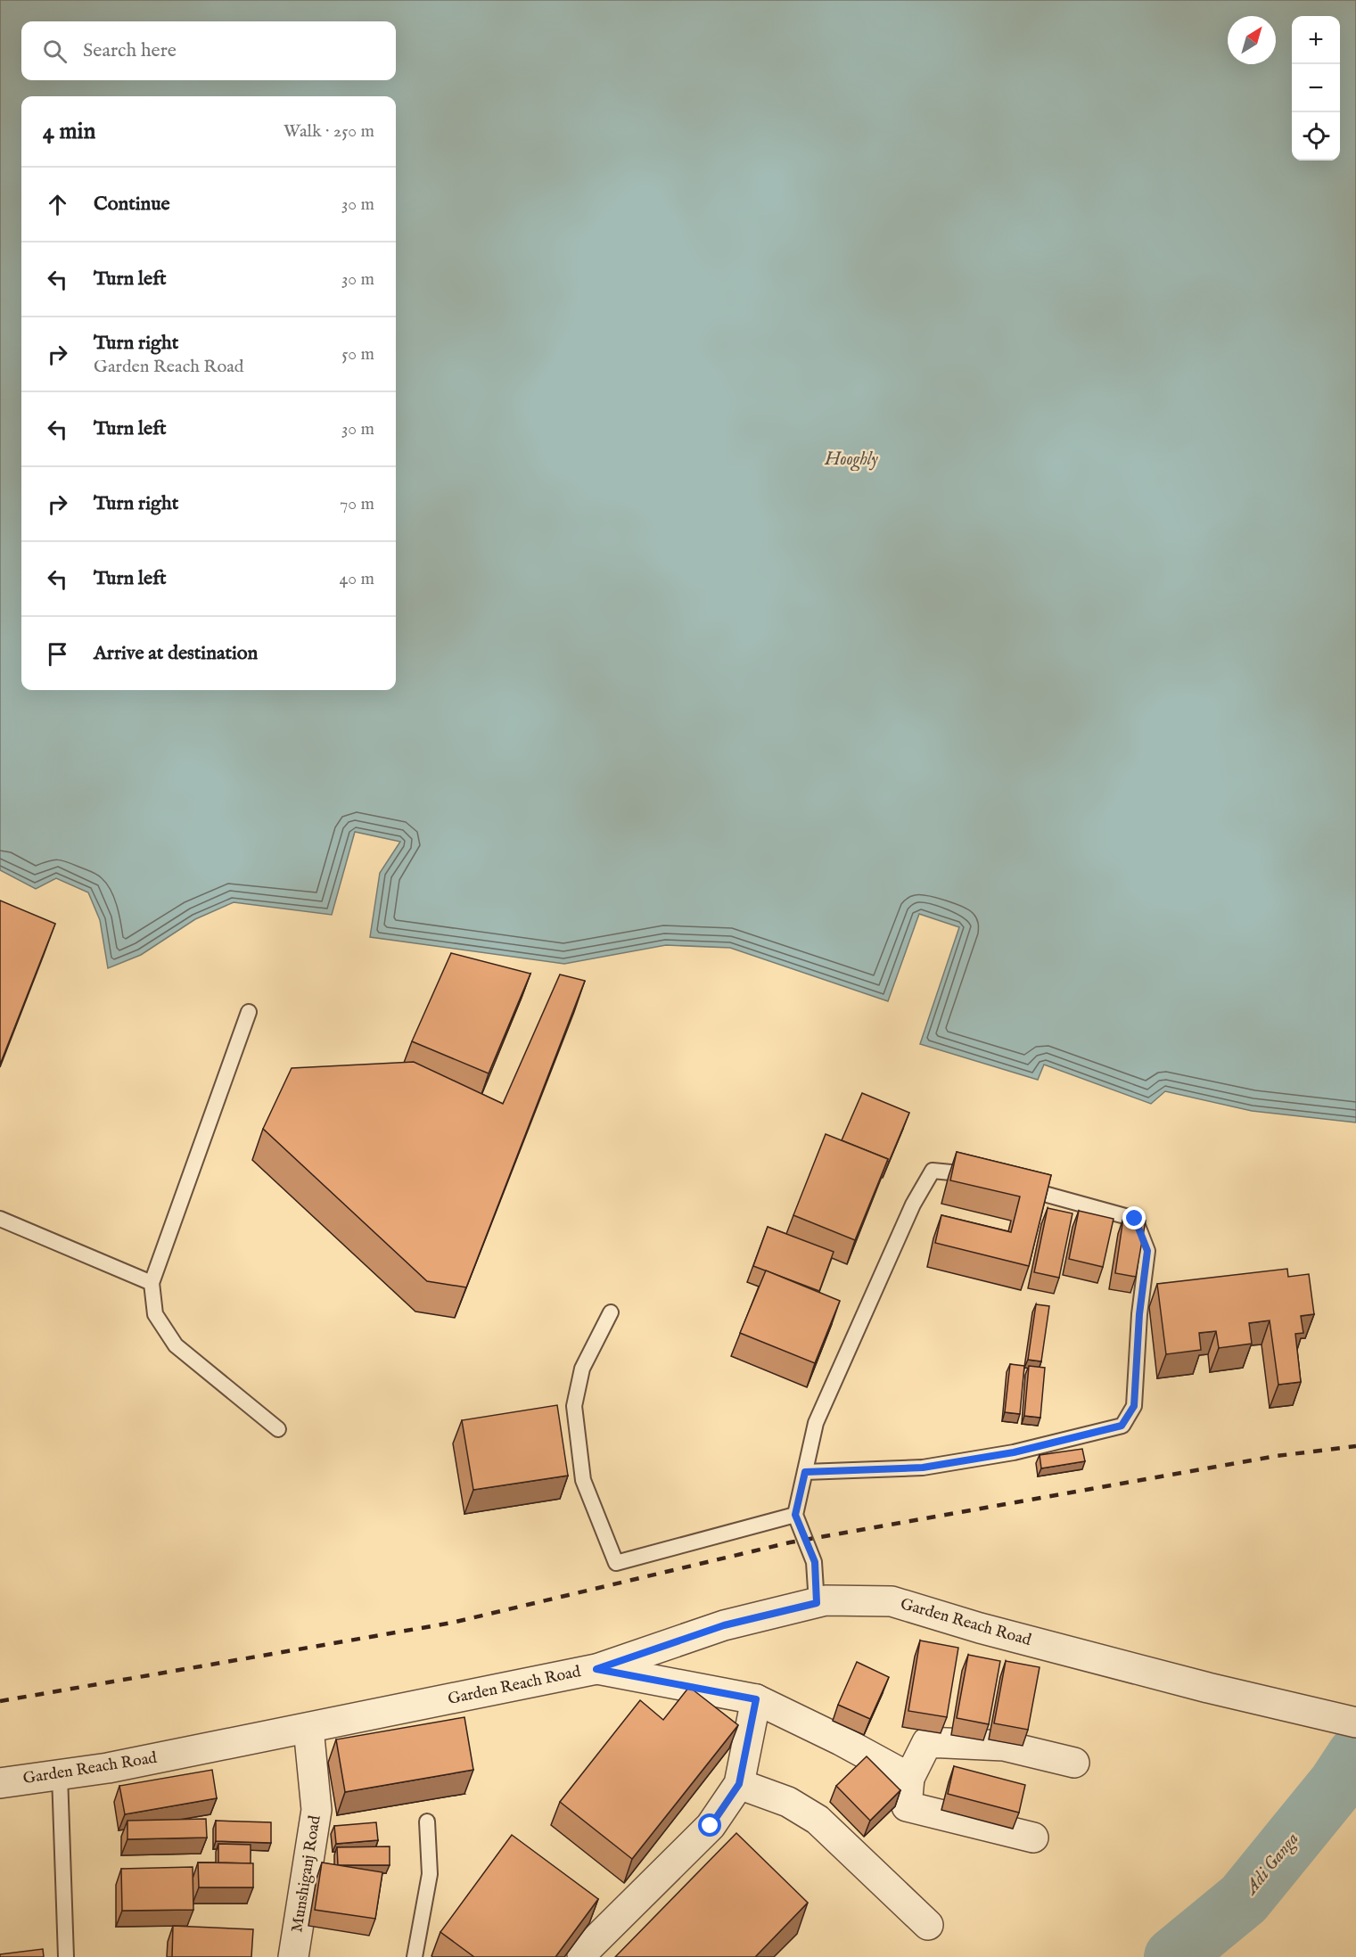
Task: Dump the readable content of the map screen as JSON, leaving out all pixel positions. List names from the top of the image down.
{
  "streets": {
    "street": ["Garden Reach Road", "Munshiganj Road"]
  },
  "crossings": [
    ["Garden Reach Road", "Munshiganj Road"]
  ],
  "water": ["Hooghly", "Adi Ganga"],
  "north": "top right",
  "page": {
    "map_buttons": ["+", "−"],
    "search": "Search here",
    "heading": ["4 min", "Walk · 250 m"],
    "list": [
      ["Continue", "30 m"],
      ["Turn left", "30 m"],
      ["Turn right", "Garden Reach Road", "50 m"],
      ["Turn left", "30 m"],
      ["Turn right", "70 m"],
      ["Turn left", "40 m"],
      "Arrive at destination"
    ]
  }
}
